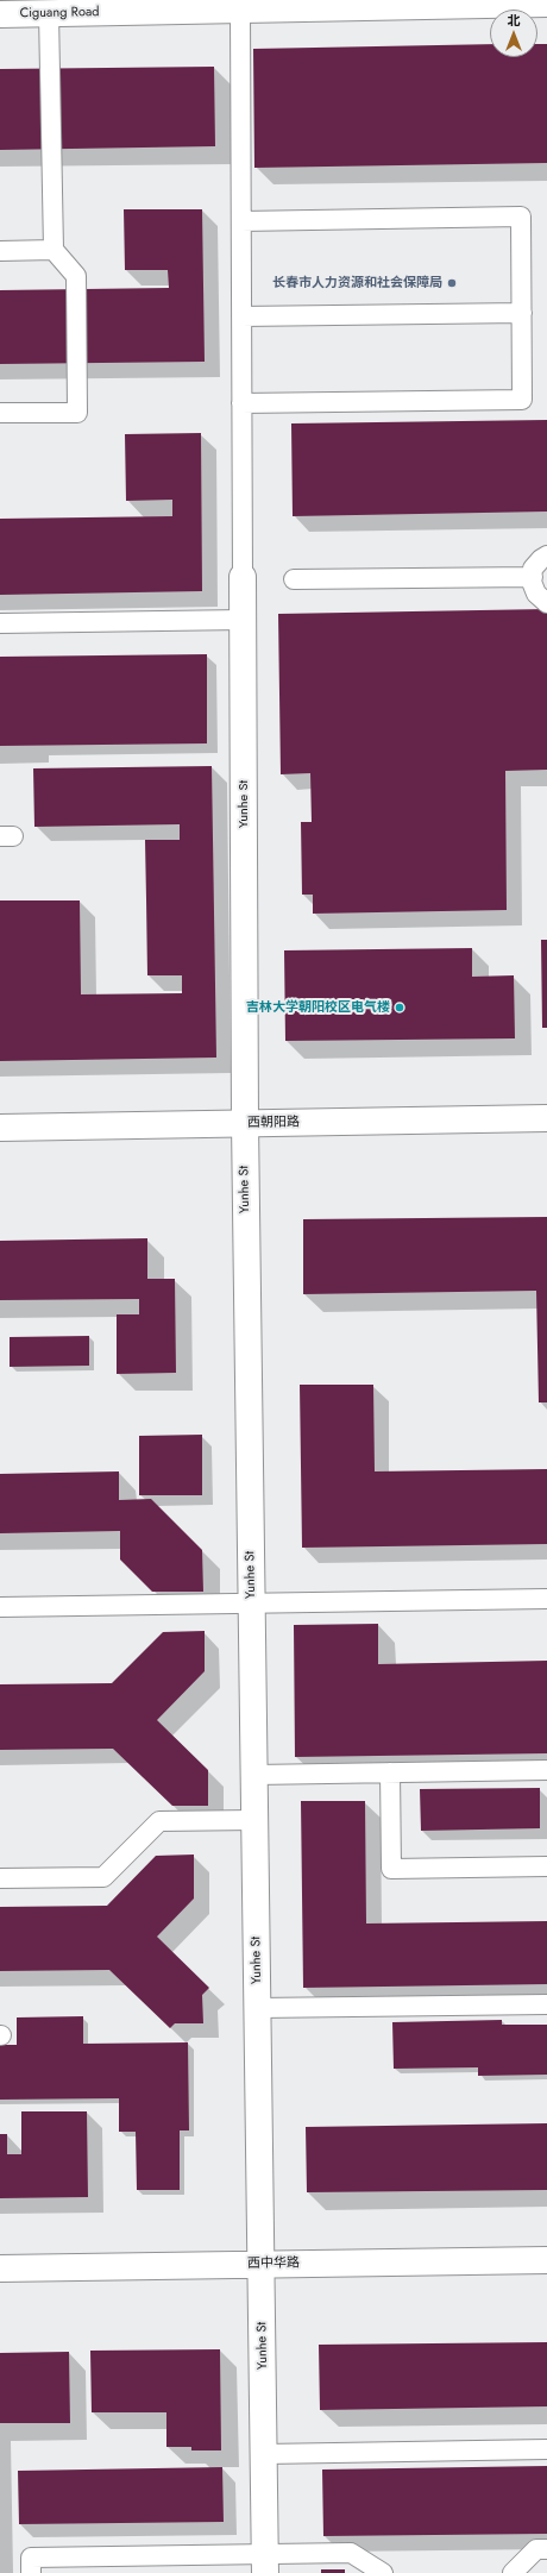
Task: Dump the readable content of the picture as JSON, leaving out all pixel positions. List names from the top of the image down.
{
  "streets": {
    "street": [
      "Ciguang Road",
      "Yunhe St",
      "西朝阳路",
      "西中华路"
    ]
  },
  "crossings": [
    ["Yunhe St", "西朝阳路"],
    ["Yunhe St", "西中华路"]
  ],
  "places": ["长春市人力资源和社会保障局", "吉林大学朝阳校区电气楼"],
  "north": "top"
}
